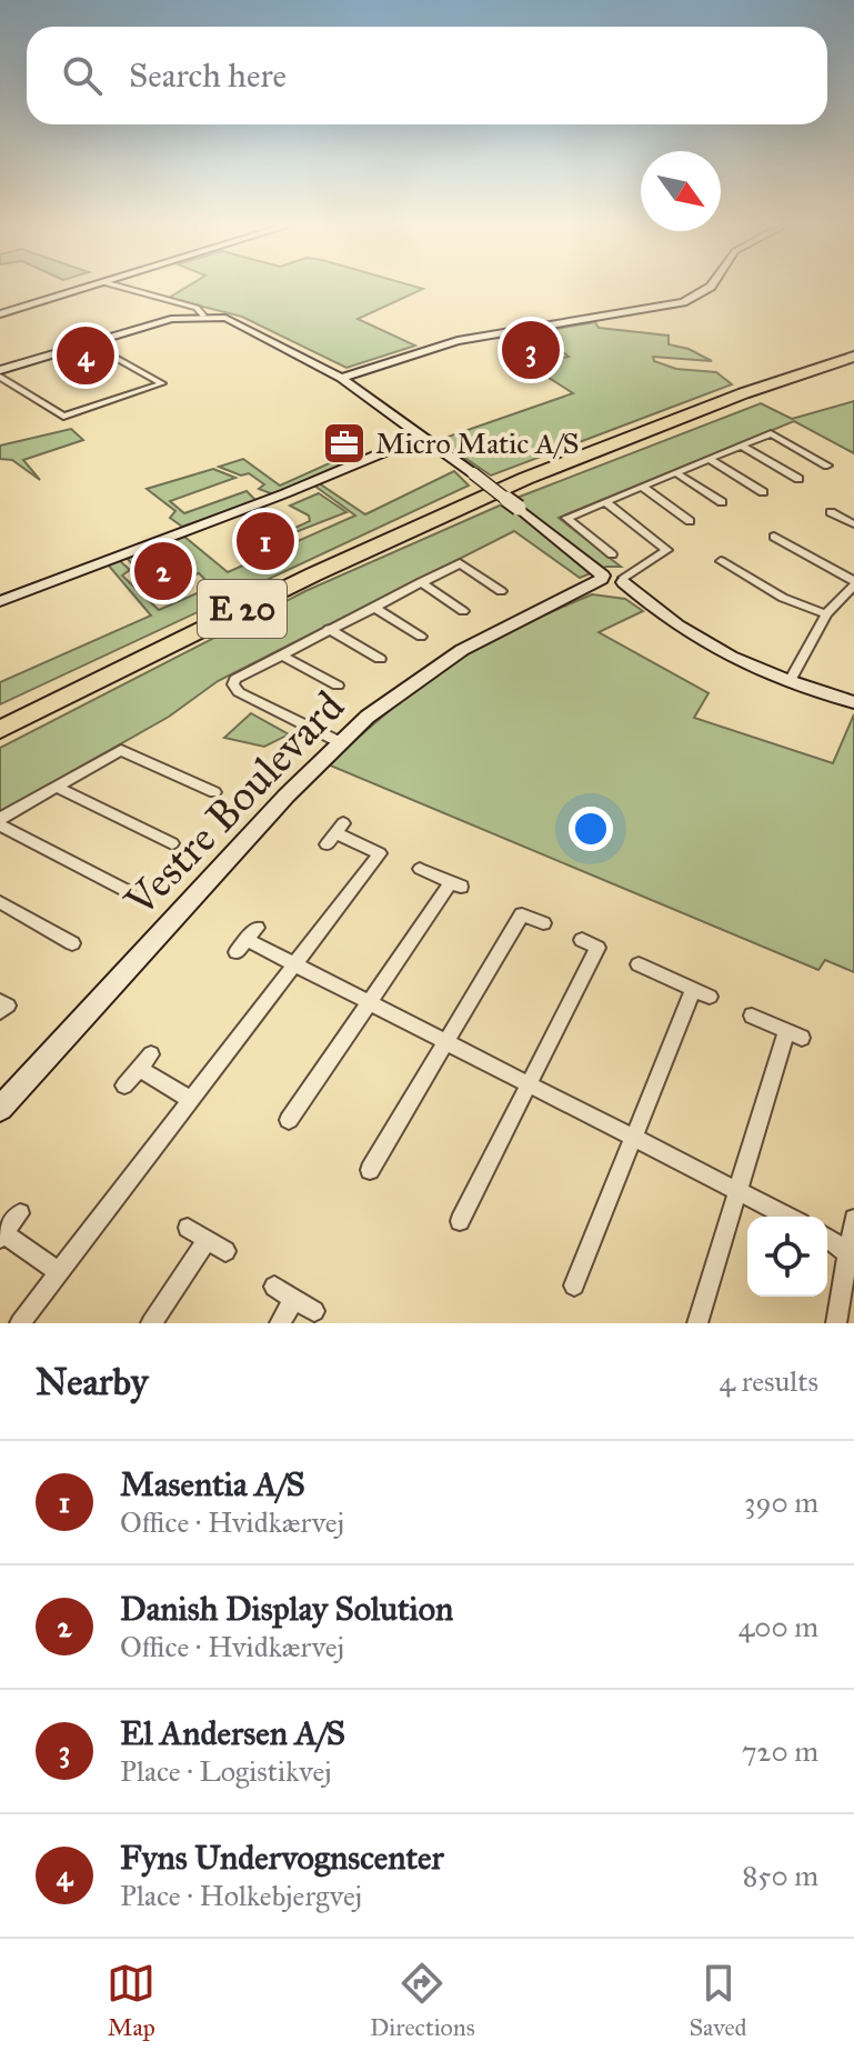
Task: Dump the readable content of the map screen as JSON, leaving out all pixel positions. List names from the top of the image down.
{
  "streets": {
    "highway": ["E 20"],
    "street": ["Vestre Boulevard"]
  },
  "places": {
    "office": ["Micro Matic A/S"]
  },
  "north": "bottom right",
  "page": {
    "search": "Search here",
    "pins": [
      "3",
      "4",
      "1",
      "2"
    ],
    "heading": ["Nearby", "4 results"],
    "list": [
      {
        "mark": "1",
        "name": "Masentia A/S",
        "note": "Office · Hvidkærvej",
        "value": "390 m"
      },
      {
        "mark": "2",
        "name": "Danish Display Solution",
        "note": "Office · Hvidkærvej",
        "value": "400 m"
      },
      {
        "mark": "3",
        "name": "El Andersen A/S",
        "note": "Place · Logistikvej",
        "value": "720 m"
      },
      {
        "mark": "4",
        "name": "Fyns Undervognscenter",
        "note": "Place · Holkebjergvej",
        "value": "850 m"
      }
    ],
    "nav": ["Map", "Directions", "Saved"]
  }
}
